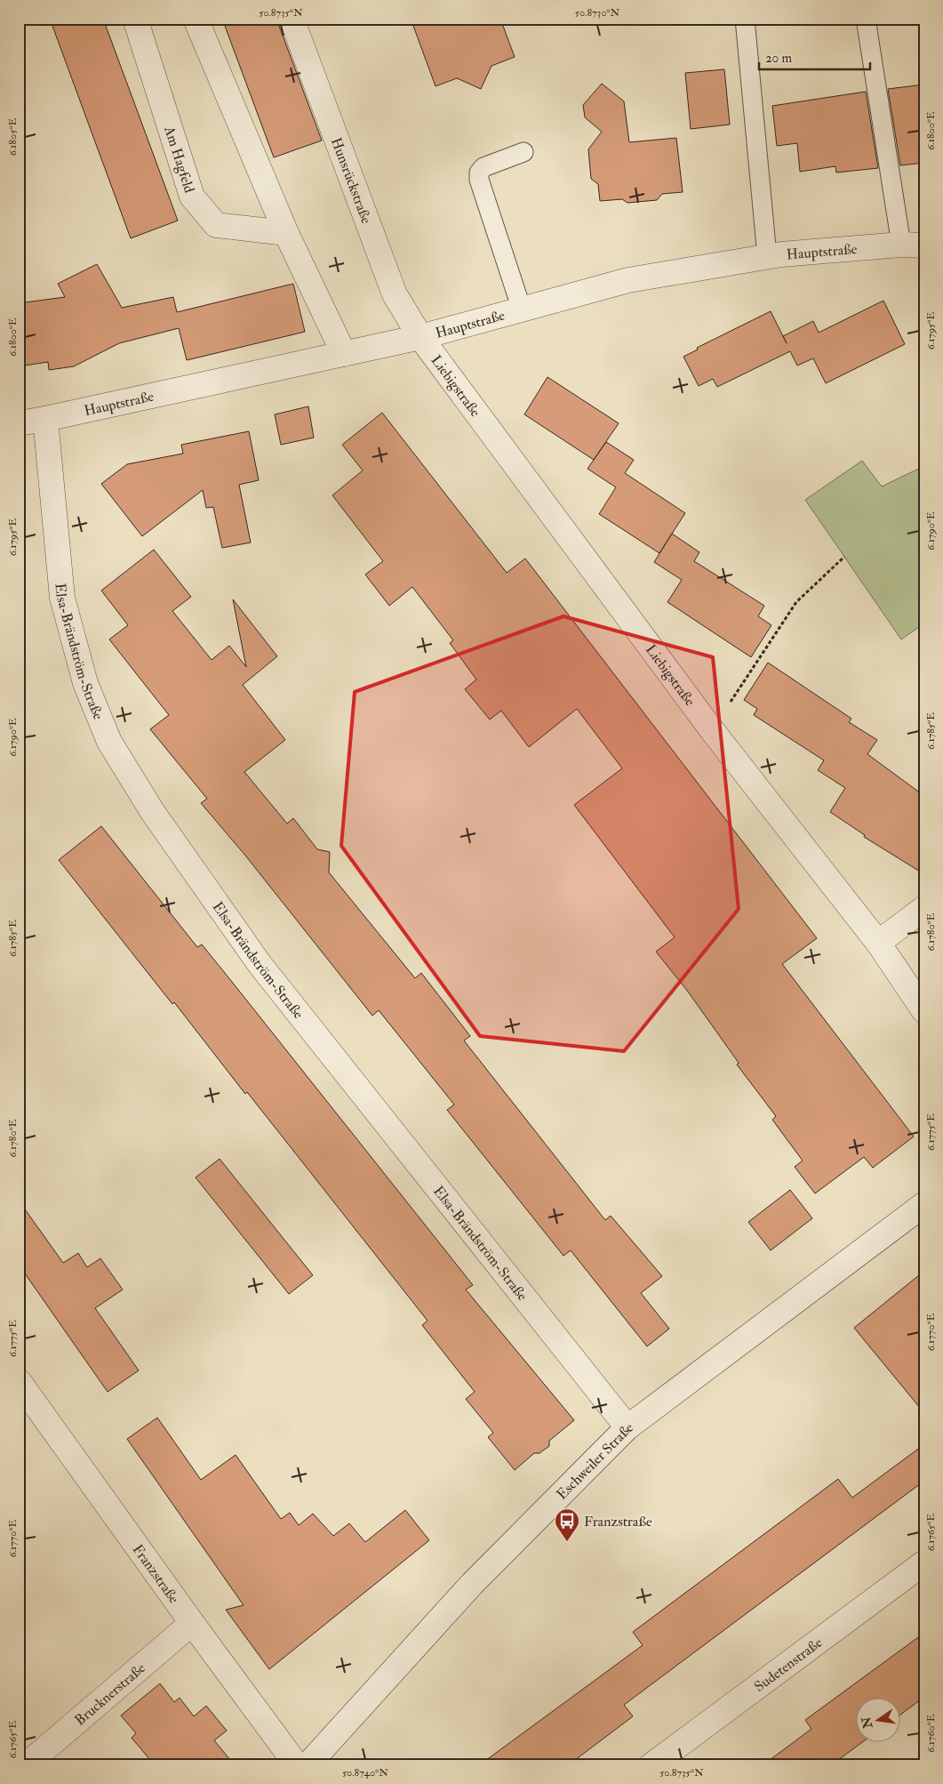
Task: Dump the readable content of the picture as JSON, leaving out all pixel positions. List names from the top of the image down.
{
  "streets": {
    "street": [
      "Am Hagfeld",
      "Hunsrückstraße",
      "Hauptstraße",
      "Liebigstraße",
      "Elsa-Brändström-Straße",
      "Eschweiler Straße",
      "Franzstraße",
      "Sudetenstraße",
      "Brucknerstraße"
    ]
  },
  "crossings": [
    ["Hunsrückstraße", "Hauptstraße"],
    ["Hunsrückstraße", "Liebigstraße"],
    ["Hauptstraße", "Liebigstraße"],
    ["Hauptstraße", "Elsa-Brändström-Straße"],
    ["Elsa-Brändström-Straße", "Eschweiler Straße"],
    ["Franzstraße", "Brucknerstraße"]
  ],
  "places": {
    "bus stop": ["Franzstraße"]
  },
  "scale_bar": "20 m",
  "north": "left",
  "coordinates": [
    "50.8735°N",
    "50.8730°N",
    "6.1800°E",
    "6.1805°E",
    "6.1795°E",
    "6.1790°E",
    "6.1785°E",
    "6.1780°E",
    "6.1775°E",
    "6.1770°E",
    "6.1765°E",
    "6.1760°E",
    "50.8740°N"
  ]
}
